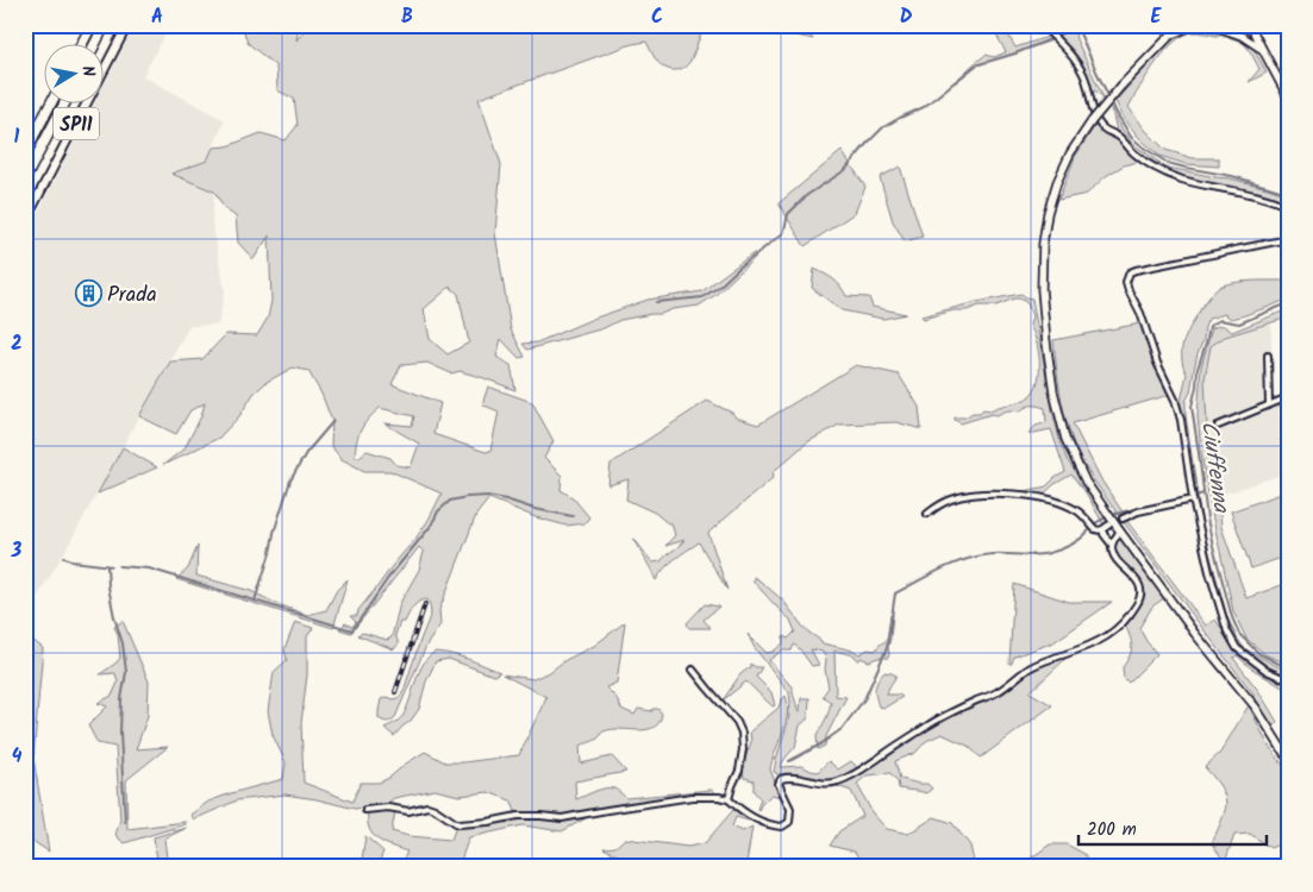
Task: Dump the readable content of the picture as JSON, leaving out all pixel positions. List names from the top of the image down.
{
  "streets": {
    "main road": ["SP11"]
  },
  "water": ["Ciuffenna"],
  "places": {
    "building": ["Prada"]
  },
  "scale_bar": "200 m",
  "north": "right",
  "grid": {
    "columns": [
      "A",
      "B",
      "C",
      "D",
      "E"
    ],
    "rows": [
      "1",
      "2",
      "3",
      "4"
    ]
  }
}
